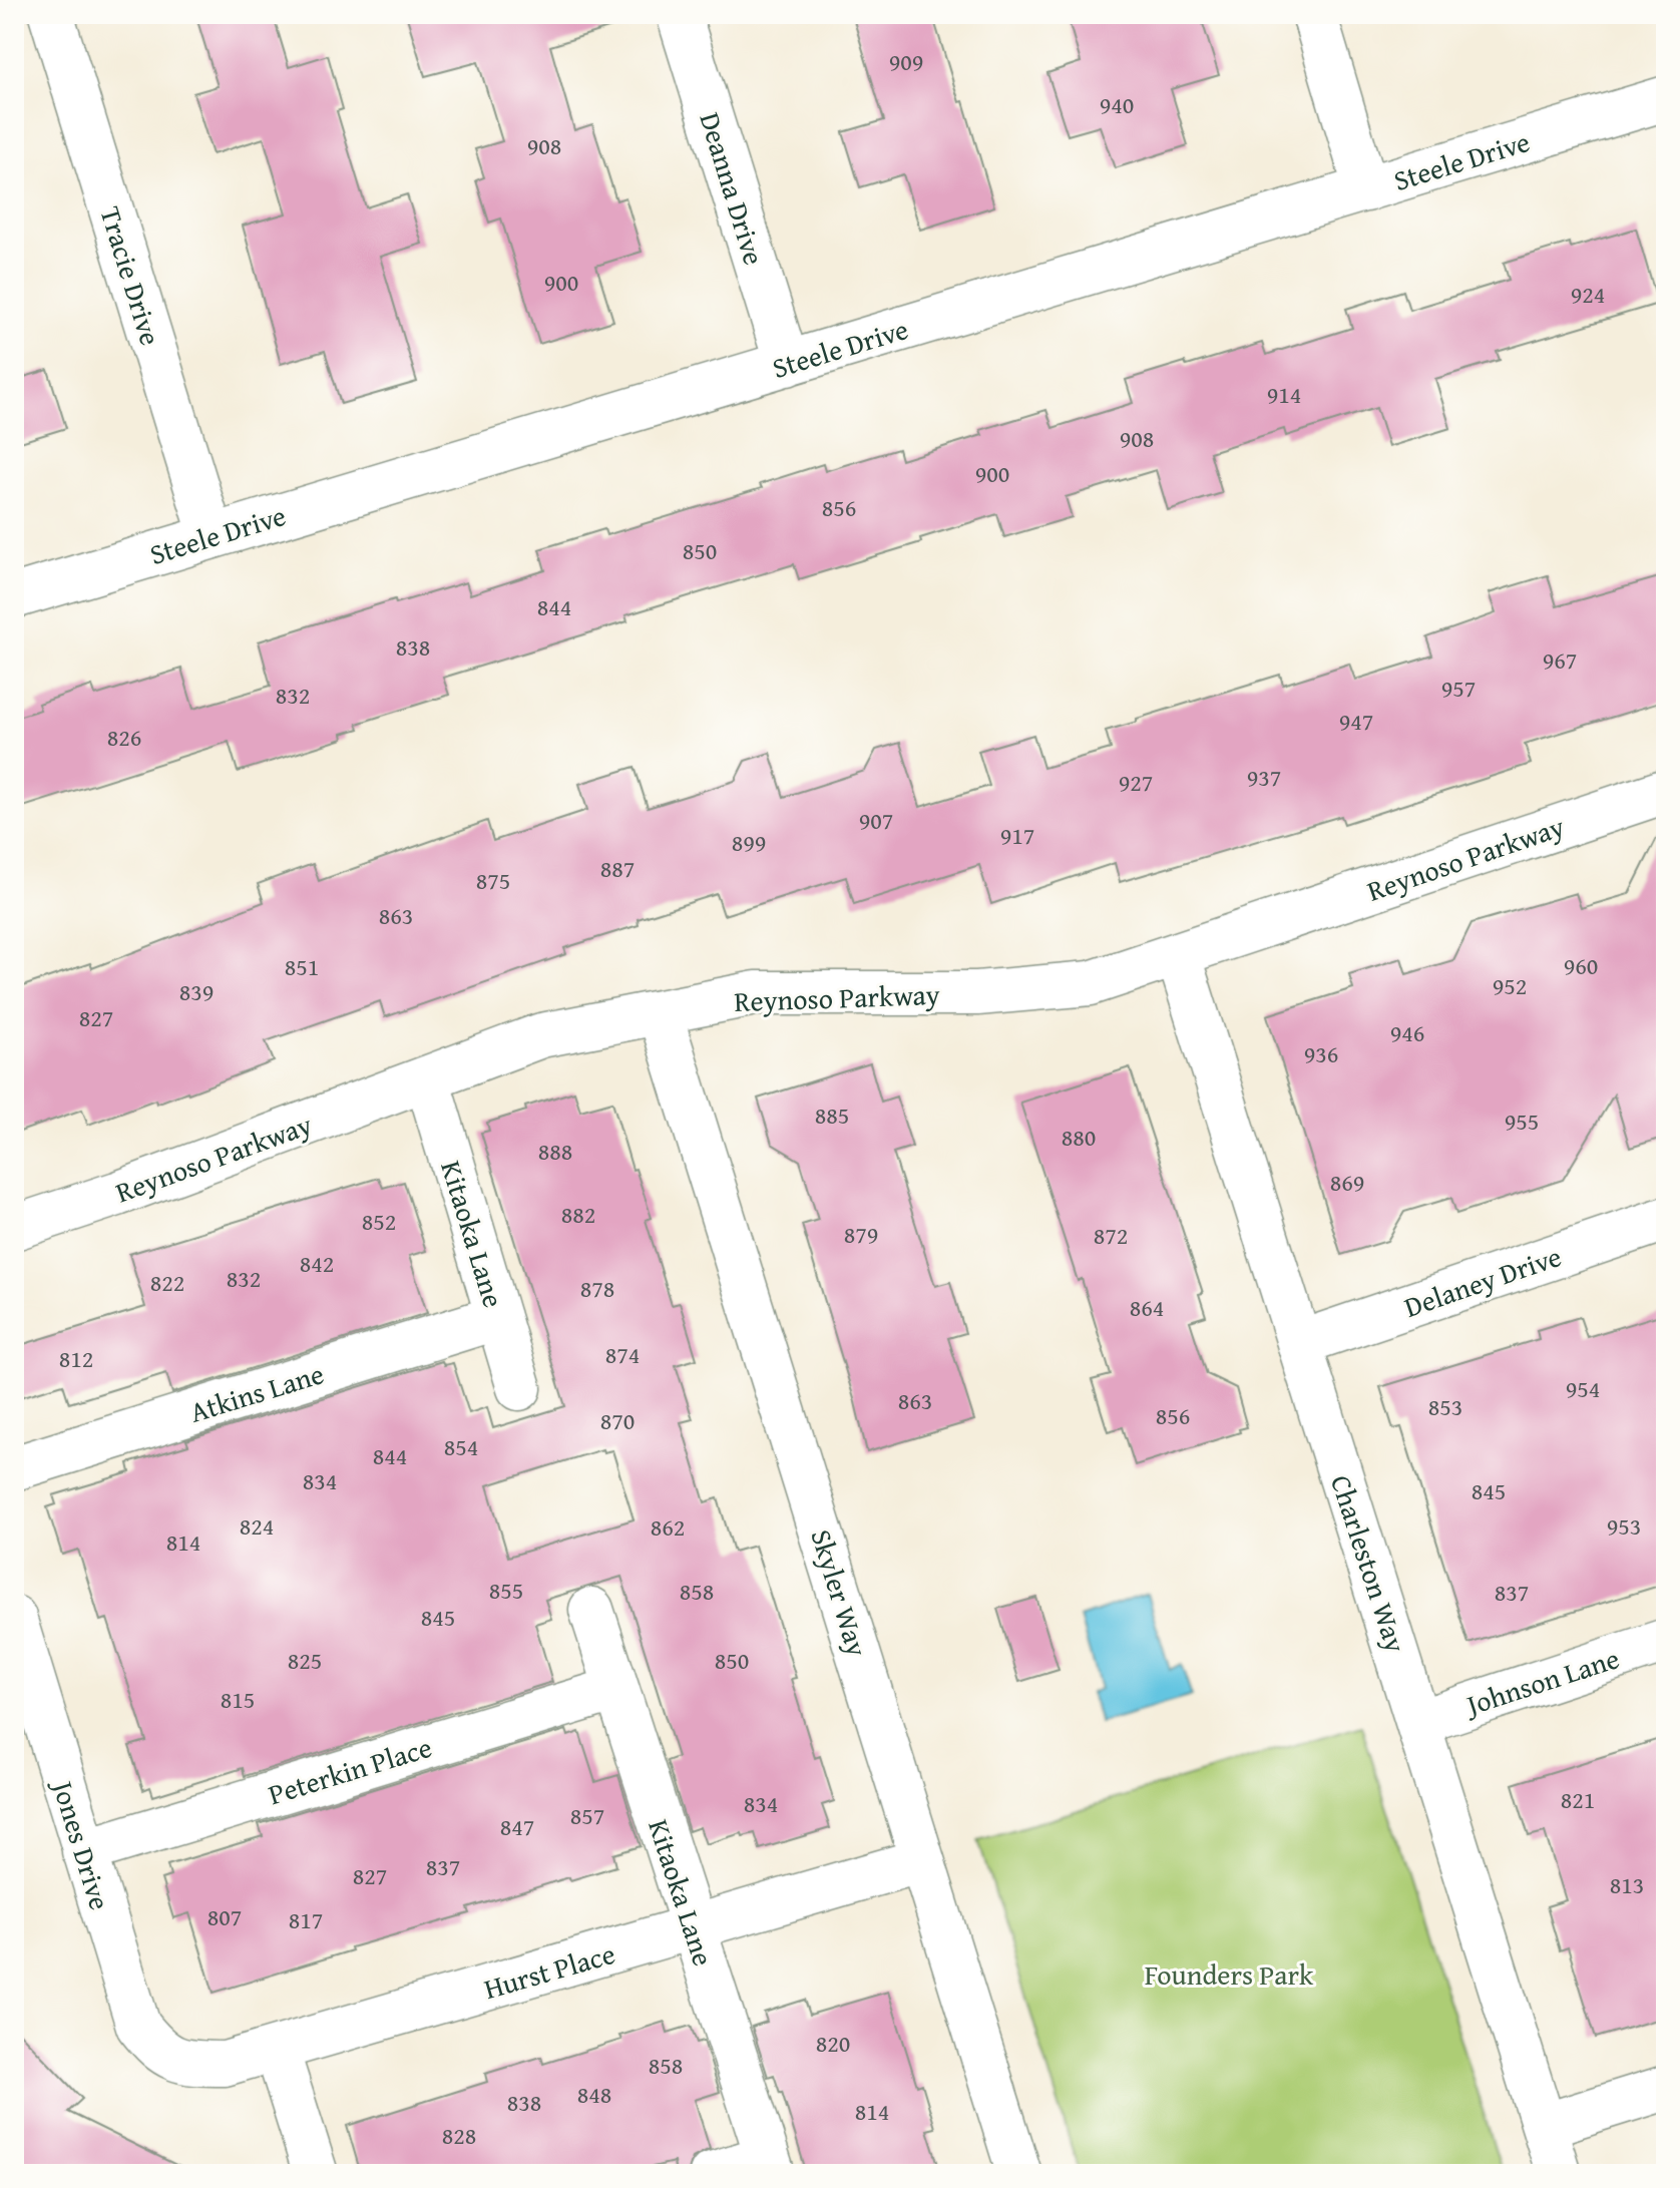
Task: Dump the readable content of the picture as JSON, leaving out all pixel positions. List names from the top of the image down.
{
  "streets": {
    "street": [
      "Steele Drive",
      "Deanna Drive",
      "Tracie Drive",
      "Reynoso Parkway",
      "Kitaoka Lane",
      "Delaney Drive",
      "Atkins Lane",
      "Charleston Way",
      "Skyler Way",
      "Johnson Lane",
      "Peterkin Place",
      "Jones Drive",
      "Hurst Place"
    ]
  },
  "crossings": [
    ["Steele Drive", "Deanna Drive"],
    ["Steele Drive", "Tracie Drive"],
    ["Reynoso Parkway", "Kitaoka Lane"],
    ["Reynoso Parkway", "Charleston Way"],
    ["Reynoso Parkway", "Skyler Way"],
    ["Kitaoka Lane", "Atkins Lane"],
    ["Kitaoka Lane", "Peterkin Place"],
    ["Kitaoka Lane", "Hurst Place"],
    ["Delaney Drive", "Charleston Way"],
    ["Charleston Way", "Johnson Lane"],
    ["Skyler Way", "Hurst Place"],
    ["Peterkin Place", "Jones Drive"],
    ["Jones Drive", "Hurst Place"]
  ],
  "parks": ["Founders Park"],
  "house_numbers": [
    "909",
    "940",
    "908",
    "900",
    "924",
    "914",
    "908",
    "900",
    "856",
    "850",
    "844",
    "838",
    "967",
    "957",
    "832",
    "947",
    "826",
    "937",
    "927",
    "907",
    "917",
    "899",
    "887",
    "875",
    "863",
    "960",
    "851",
    "952",
    "839",
    "827",
    "946",
    "936",
    "885",
    "955",
    "880",
    "888",
    "869",
    "882",
    "852",
    "879",
    "872",
    "842",
    "832",
    "822",
    "878",
    "864",
    "874",
    "812",
    "954",
    "863",
    "853",
    "856",
    "870",
    "854",
    "844",
    "834",
    "845",
    "824",
    "953",
    "862",
    "814",
    "855",
    "858",
    "837",
    "845",
    "825",
    "850",
    "815",
    "821",
    "834",
    "857",
    "847",
    "837",
    "827",
    "813",
    "807",
    "817",
    "820",
    "858",
    "848",
    "838",
    "814",
    "828"
  ]
}
